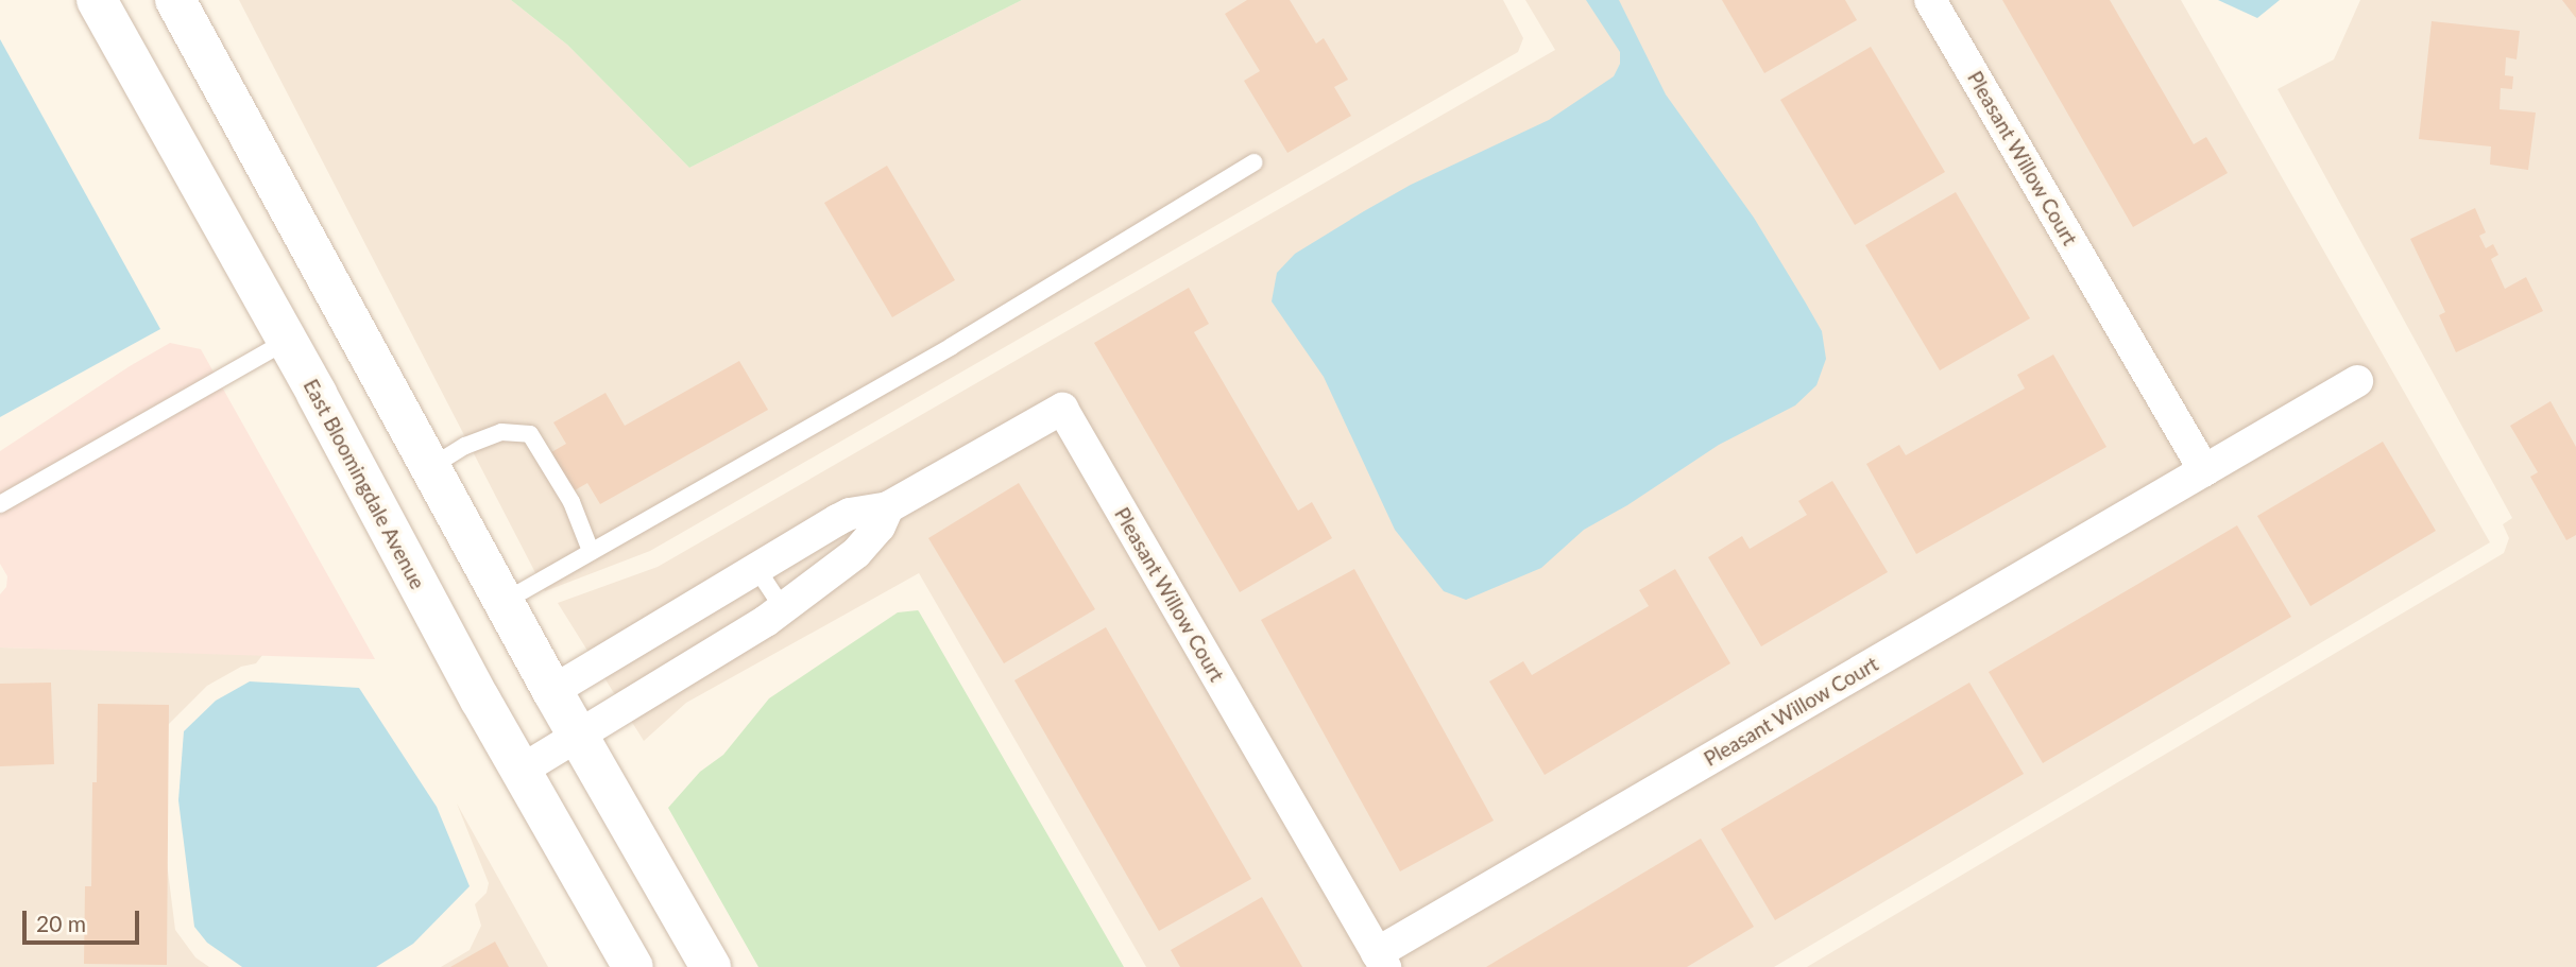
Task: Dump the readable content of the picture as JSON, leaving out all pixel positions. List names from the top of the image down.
{
  "streets": {
    "main road": ["East Bloomingdale Avenue"],
    "street": ["Pleasant Willow Court"]
  },
  "crossings": [
    ["Pleasant Willow Court", "East Bloomingdale Avenue"]
  ],
  "scale_bar": "20 m"
}
